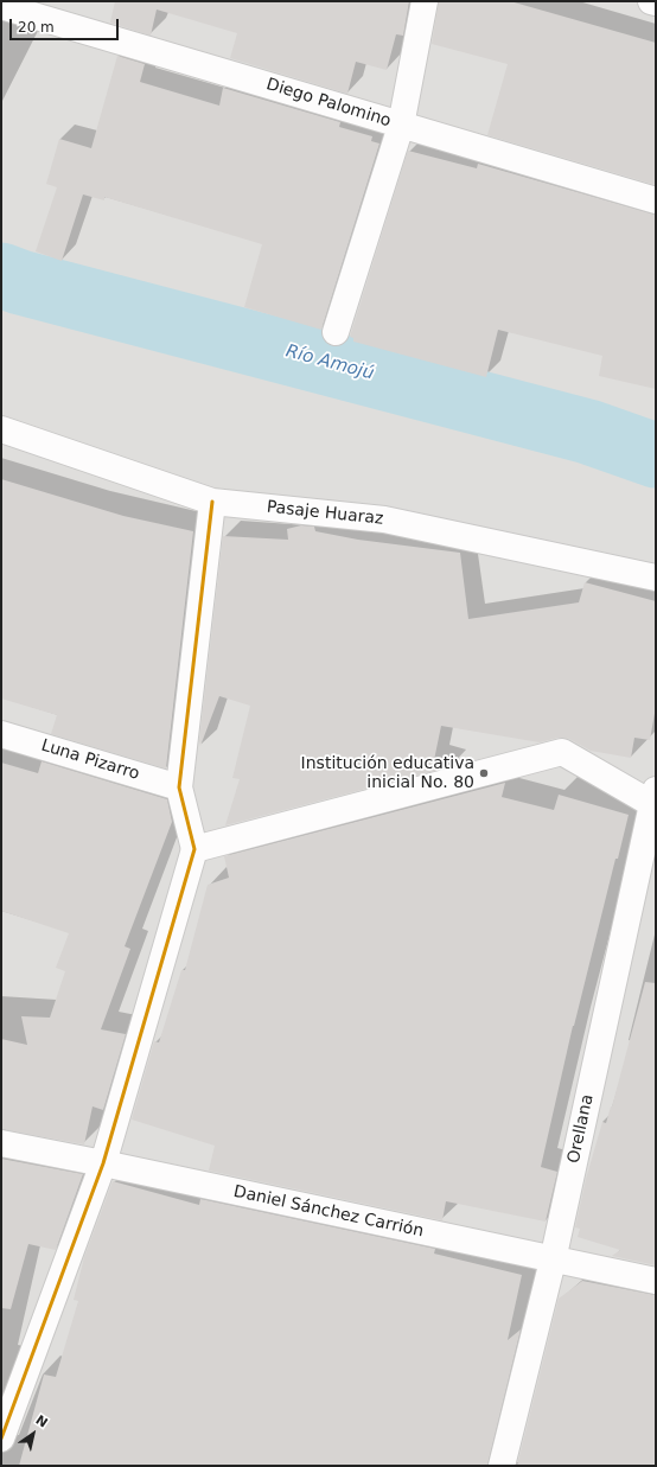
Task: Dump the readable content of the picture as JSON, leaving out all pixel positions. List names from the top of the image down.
{
  "streets": {
    "street": [
      "Diego Palomino",
      "Pasaje Huaraz",
      "Luna Pizarro",
      "Orellana",
      "Daniel Sánchez Carrión"
    ]
  },
  "crossings": [
    ["Orellana", "Daniel Sánchez Carrión"]
  ],
  "water": ["Río Amojú"],
  "places": ["Institución educativa inicial No. 80"],
  "scale_bar": "20 m",
  "north": "top right"
}
